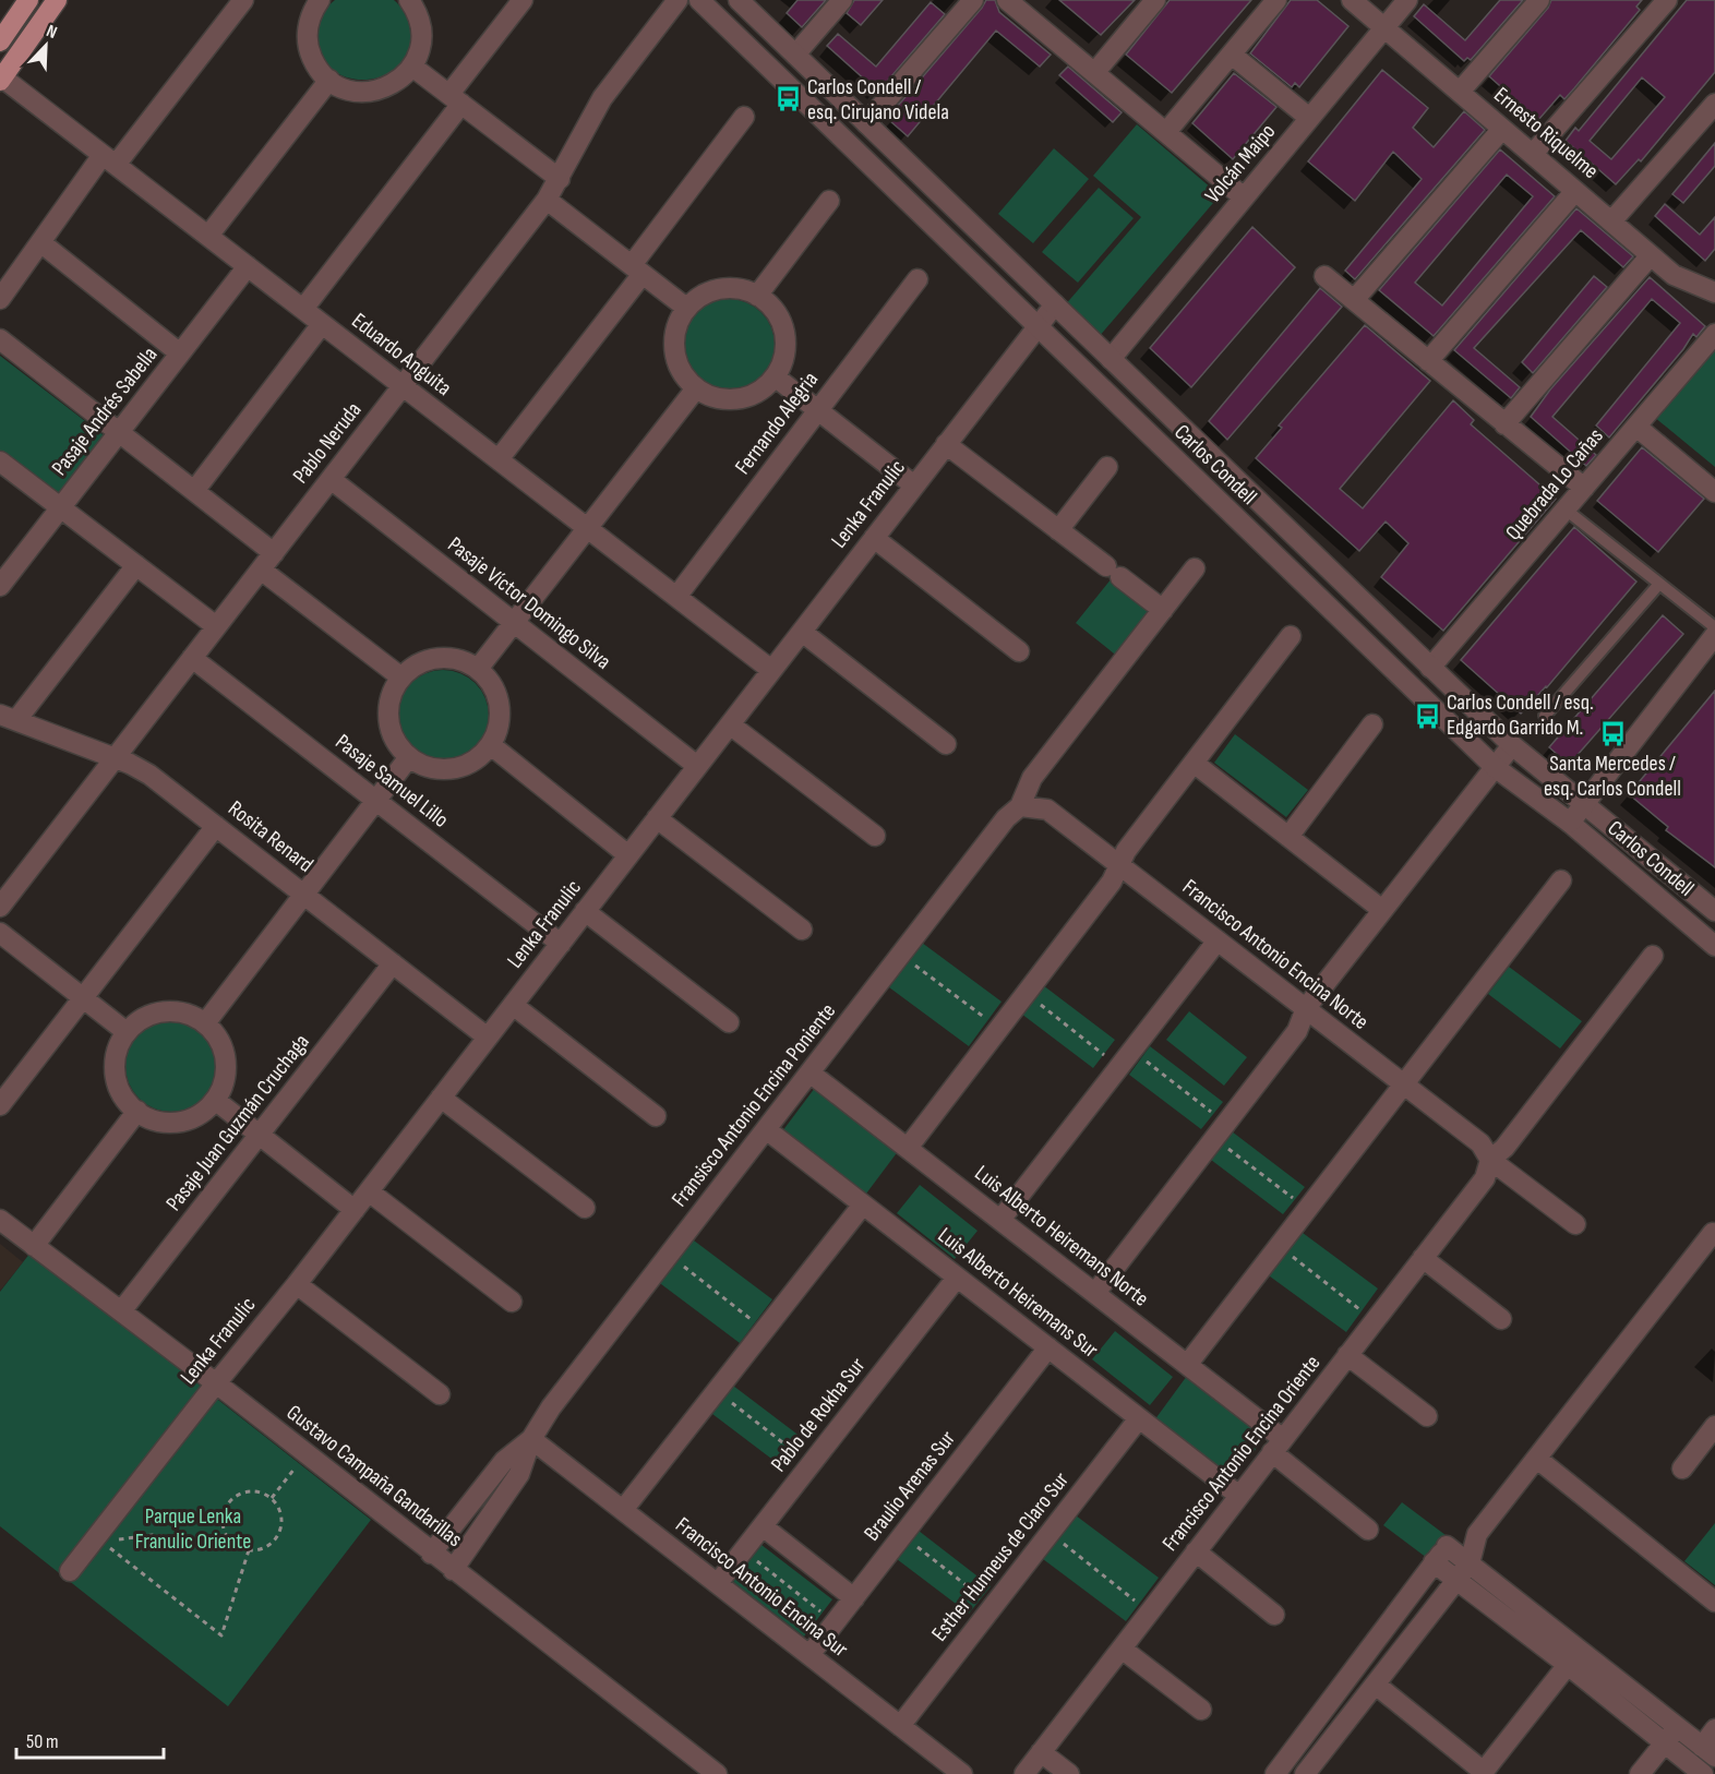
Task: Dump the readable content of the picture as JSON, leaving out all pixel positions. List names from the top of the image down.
{
  "streets": {
    "street": [
      "Ernesto Riquelme",
      "Volcán Maipo",
      "Eduardo Anguita",
      "Pasaje Andrés Sabella",
      "Fernando Alegria",
      "Pablo Neruda",
      "Carlos Condell",
      "Quebrada Lo Cañas",
      "Lenka Franulic",
      "Pasaje Víctor Domingo Silva",
      "Pasaje Samuel Lillo",
      "Rosita Renard",
      "Francisco Antonio Encina Norte",
      "Fransisco Antonio Encina Poniente",
      "Pasaje Juan Guzmán Cruchaga",
      "Luis Alberto Heiremans Norte",
      "Luis Alberto Heiremans Sur",
      "Pablo de Rokha Sur",
      "Francisco Antonio Encina Oriente",
      "Gustavo Campaña Gandarillas",
      "Braulio Arenas Sur",
      "Esther Hunneus de Claro Sur",
      "Francisco Antonio Encina Sur"
    ]
  },
  "crossings": [
    ["Ernesto Riquelme", "Volcán Maipo"],
    ["Volcán Maipo", "Carlos Condell"],
    ["Eduardo Anguita", "Pasaje Andrés Sabella"],
    ["Eduardo Anguita", "Fernando Alegria"],
    ["Eduardo Anguita", "Pablo Neruda"],
    ["Eduardo Anguita", "Lenka Franulic"],
    ["Pablo Neruda", "Pasaje Víctor Domingo Silva"],
    ["Pablo Neruda", "Pasaje Samuel Lillo"],
    ["Pablo Neruda", "Rosita Renard"],
    ["Carlos Condell", "Quebrada Lo Cañas"],
    ["Carlos Condell", "Lenka Franulic"],
    ["Lenka Franulic", "Pasaje Víctor Domingo Silva"],
    ["Lenka Franulic", "Pasaje Samuel Lillo"],
    ["Lenka Franulic", "Rosita Renard"],
    ["Lenka Franulic", "Gustavo Campaña Gandarillas"],
    ["Rosita Renard", "Pasaje Juan Guzmán Cruchaga"],
    ["Francisco Antonio Encina Norte", "Fransisco Antonio Encina Poniente"],
    ["Francisco Antonio Encina Norte", "Francisco Antonio Encina Oriente"],
    ["Fransisco Antonio Encina Poniente", "Luis Alberto Heiremans Norte"],
    ["Fransisco Antonio Encina Poniente", "Luis Alberto Heiremans Sur"],
    ["Fransisco Antonio Encina Poniente", "Gustavo Campaña Gandarillas"],
    ["Fransisco Antonio Encina Poniente", "Francisco Antonio Encina Sur"],
    ["Pasaje Juan Guzmán Cruchaga", "Gustavo Campaña Gandarillas"],
    ["Luis Alberto Heiremans Norte", "Francisco Antonio Encina Oriente"],
    ["Luis Alberto Heiremans Sur", "Pablo de Rokha Sur"],
    ["Luis Alberto Heiremans Sur", "Francisco Antonio Encina Oriente"],
    ["Luis Alberto Heiremans Sur", "Braulio Arenas Sur"],
    ["Luis Alberto Heiremans Sur", "Esther Hunneus de Claro Sur"],
    ["Pablo de Rokha Sur", "Francisco Antonio Encina Sur"],
    ["Braulio Arenas Sur", "Francisco Antonio Encina Sur"],
    ["Esther Hunneus de Claro Sur", "Francisco Antonio Encina Sur"]
  ],
  "parks": ["Parque Lenka Franulic Oriente"],
  "places": {
    "bus stop": ["Carlos Condell / esq. Cirujano Videla", "Carlos Condell / esq. Edgardo Garrido M.", "Santa Mercedes / esq. Carlos Condell"]
  },
  "scale_bar": "50 m",
  "north": "top right"
}
